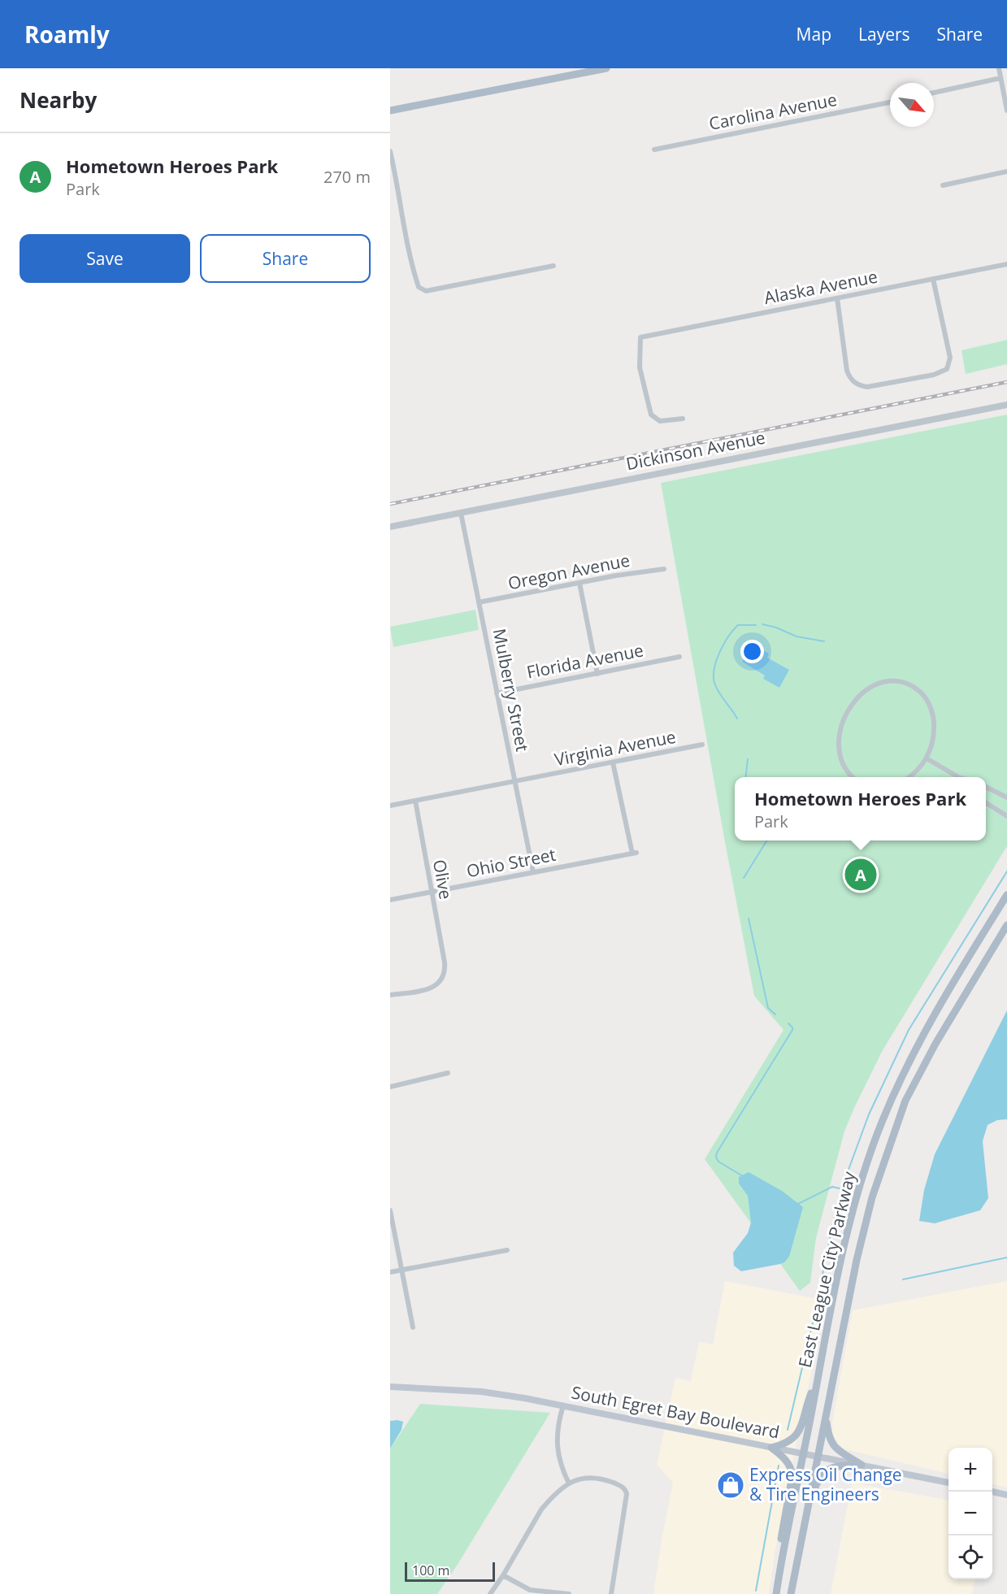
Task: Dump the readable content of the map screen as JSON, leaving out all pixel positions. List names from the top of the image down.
{
  "streets": {
    "main road": ["East League City Parkway", "South Egret Bay Boulevard"],
    "street": [
      "Carolina Avenue",
      "Alaska Avenue",
      "Dickinson Avenue",
      "Oregon Avenue",
      "Florida Avenue",
      "Mulberry Street",
      "Virginia Avenue",
      "Ohio Street",
      "Olive"
    ]
  },
  "crossings": [
    ["Dickinson Avenue", "Mulberry Street"],
    ["Oregon Avenue", "Mulberry Street"],
    ["Florida Avenue", "Mulberry Street"],
    ["Mulberry Street", "Virginia Avenue"],
    ["Mulberry Street", "Ohio Street"],
    ["Virginia Avenue", "Ohio Street"],
    ["Virginia Avenue", "Olive"],
    ["Ohio Street", "Olive"],
    ["East League City Parkway", "South Egret Bay Boulevard"]
  ],
  "places": {
    "shop": ["Express Oil Change & Tire Engineers"]
  },
  "scale_bar": "100 m",
  "north": "bottom right",
  "page": {
    "header": "Roamly",
    "nav": ["Map", "Layers", "Share"],
    "heading": "Nearby",
    "list": [
      {
        "mark": "A",
        "name": "Hometown Heroes Park",
        "note": "Park",
        "value": "270 m"
      }
    ],
    "buttons": ["Save", "Share"],
    "popup": ["Hometown Heroes Park", "Park"],
    "pins": "A",
    "map_buttons": ["+", "−"],
    "scale": "100 m"
  }
}
